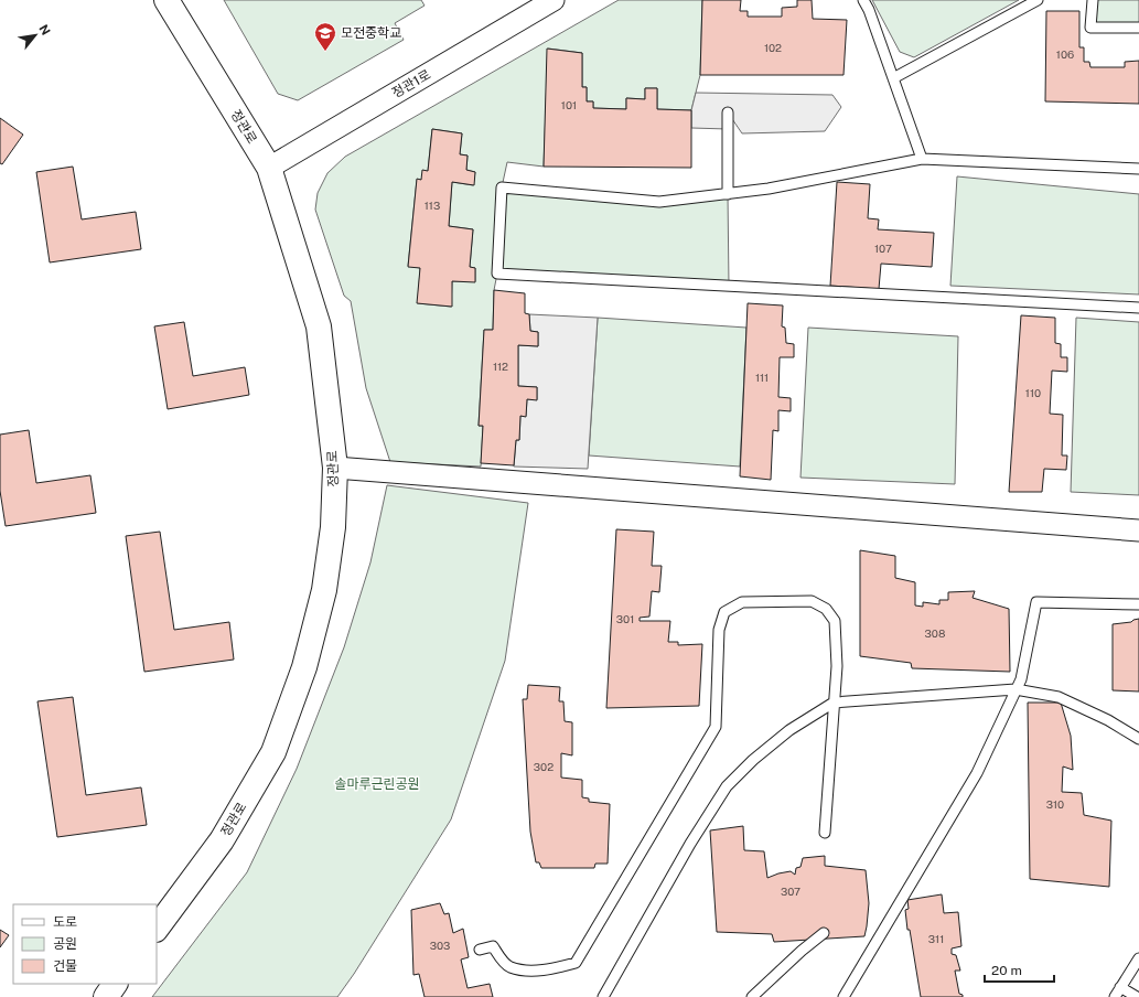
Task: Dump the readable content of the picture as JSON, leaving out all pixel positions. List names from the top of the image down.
{
  "streets": {
    "street": ["정관1로", "정관로"]
  },
  "crossings": [
    ["정관1로", "정관로"]
  ],
  "parks": ["솔마루근린공원"],
  "places": {
    "school or university": ["모전중학교"]
  },
  "house_numbers": [
    "102",
    "106",
    "101",
    "113",
    "107",
    "112",
    "111",
    "110",
    "301",
    "308",
    "302",
    "310",
    "307",
    "311",
    "303"
  ],
  "legend": ["도로", "공원", "건물"],
  "scale_bar": "20 m",
  "north": "top right"
}
